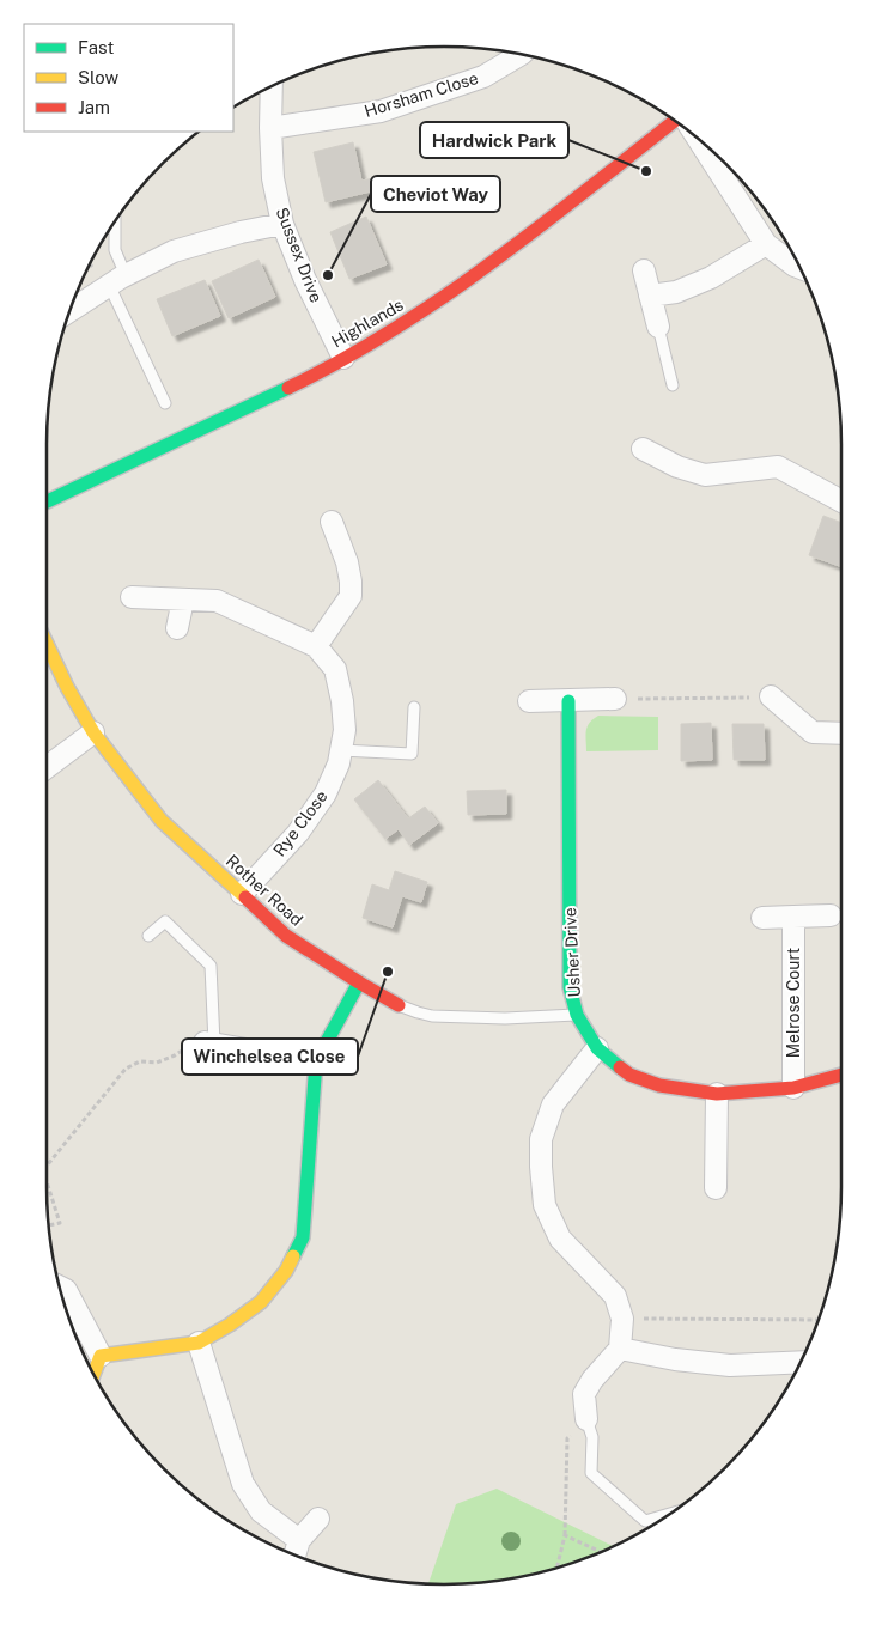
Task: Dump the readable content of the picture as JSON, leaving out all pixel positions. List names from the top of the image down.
{
  "streets": {
    "street": [
      "Horsham Close",
      "Sussex Drive",
      "Highlands",
      "Rye Close",
      "Rother Road",
      "Usher Drive",
      "Melrose Court"
    ]
  },
  "crossings": [
    ["Horsham Close", "Sussex Drive"],
    ["Sussex Drive", "Highlands"],
    ["Rye Close", "Rother Road"],
    ["Rother Road", "Usher Drive"],
    ["Usher Drive", "Melrose Court"]
  ],
  "places": ["Hardwick Park", "Cheviot Way", "Winchelsea Close"],
  "legend": ["Fast", "Slow", "Jam"]
}
